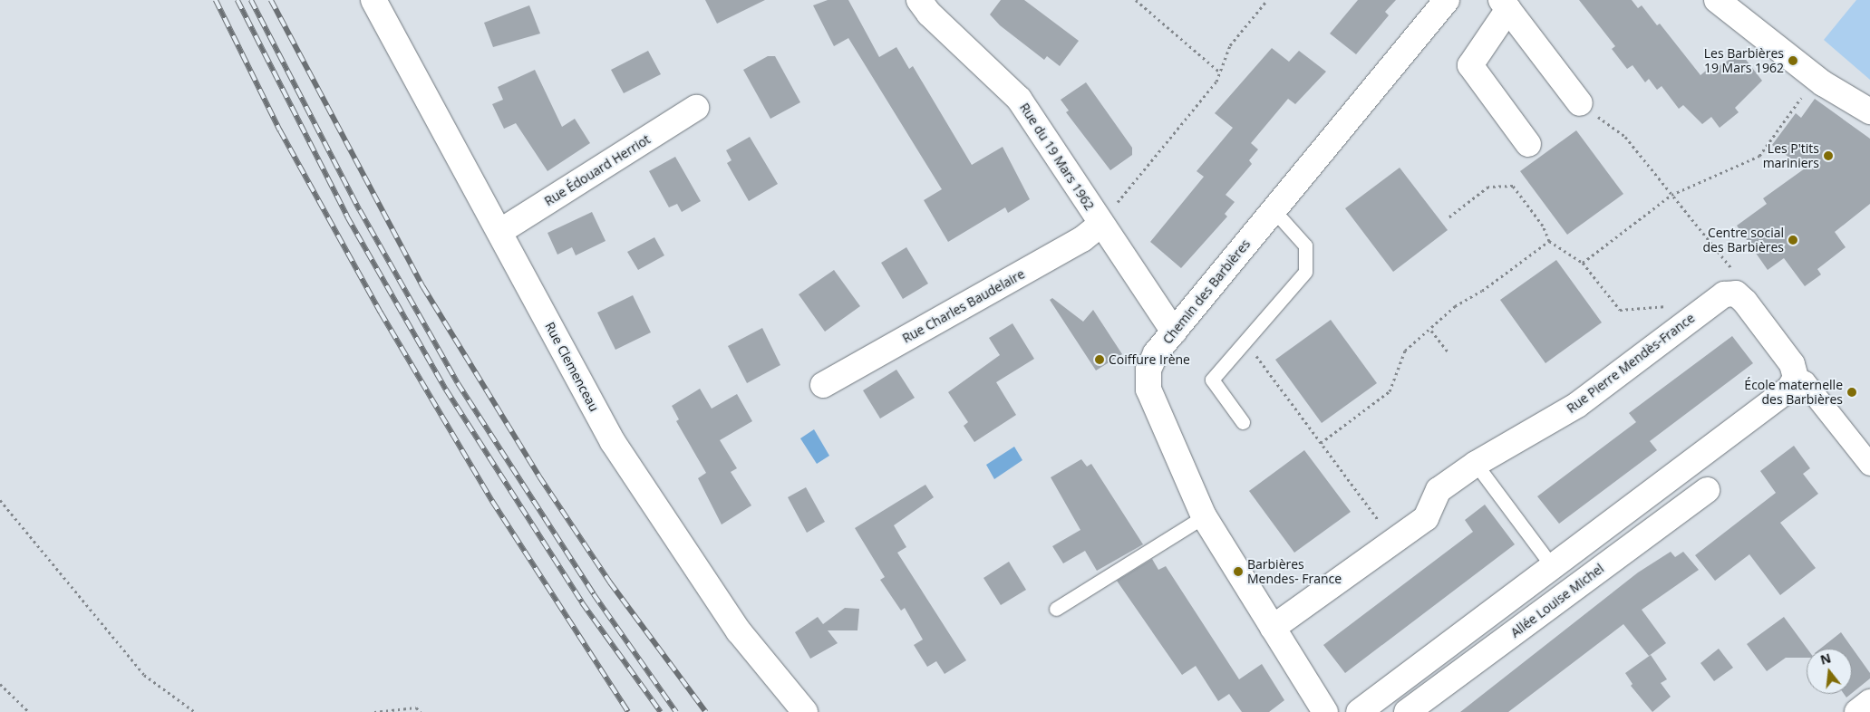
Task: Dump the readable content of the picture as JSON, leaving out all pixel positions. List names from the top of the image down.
{
  "streets": {
    "street": [
      "Rue du 19 Mars 1962",
      "Rue Édouard Herriot",
      "Chemin des Barbières",
      "Rue Charles Baudelaire",
      "Rue Pierre Mendès-France",
      "Rue Clemenceau",
      "Allée Louise Michel"
    ]
  },
  "crossings": [
    ["Rue du 19 Mars 1962", "Chemin des Barbières"],
    ["Rue du 19 Mars 1962", "Rue Charles Baudelaire"],
    ["Rue Édouard Herriot", "Rue Clemenceau"],
    ["Chemin des Barbières", "Rue Pierre Mendès-France"]
  ],
  "places": [
    "Les Barbières 19 Mars 1962",
    "Les P'tits mariniers",
    "Centre social des Barbières",
    "Coiffure Irène",
    "École maternelle des Barbières",
    "Barbières Mendes- France"
  ],
  "north": "top"
}
